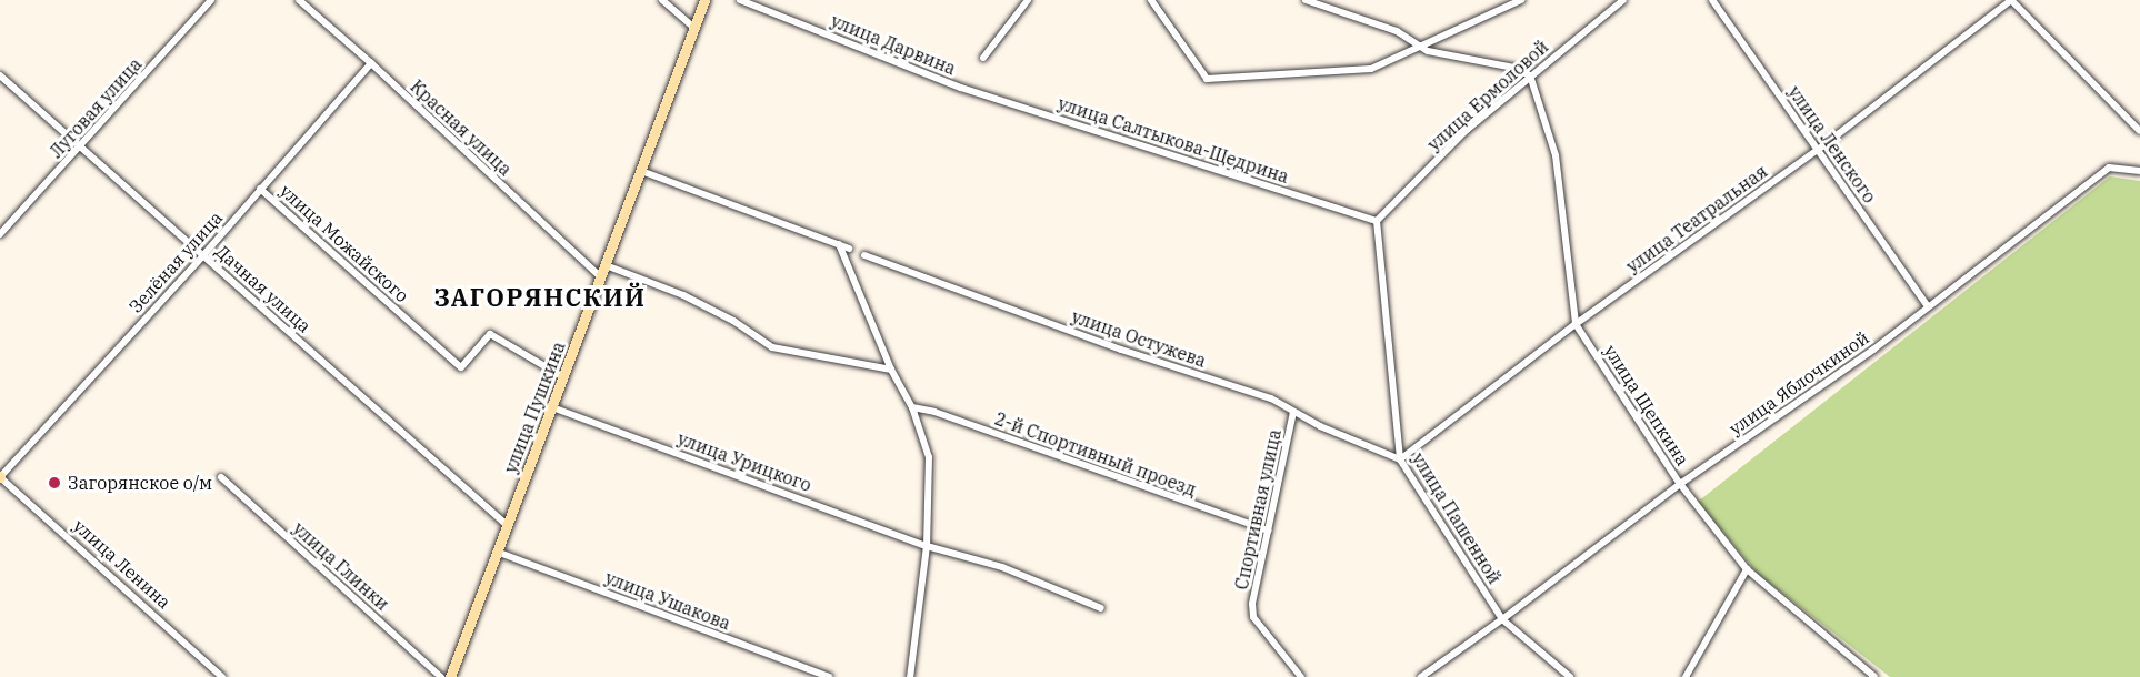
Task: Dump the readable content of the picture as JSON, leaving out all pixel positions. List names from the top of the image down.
{
  "streets": {
    "main road": ["улица Пушкина"],
    "street": [
      "улица Дарвина",
      "улица Ермоловой",
      "Луговая улица",
      "Красная улица",
      "улица Салтыкова-Щедрина",
      "улица Ленского",
      "улица Театральная",
      "улица Можайского",
      "Зелёная улица",
      "Дачная улица",
      "улица Остужева",
      "улица Яблочкиной",
      "улица Щепкина",
      "2-й Спортивный проезд",
      "улица Урицкого",
      "Спортивная улица",
      "улица Пашенной",
      "улица Ленина",
      "улица Глинки",
      "улица Ушакова"
    ]
  },
  "crossings": [
    ["улица Дарвина", "улица Салтыкова-Щедрина"],
    ["улица Ермоловой", "улица Салтыкова-Щедрина"],
    ["улица Ермоловой", "улица Щепкина"],
    ["улица Ермоловой", "улица Пашенной"],
    ["Луговая улица", "Дачная улица"],
    ["Красная улица", "Зелёная улица"],
    ["Красная улица", "улица Пушкина"],
    ["улица Салтыкова-Щедрина", "улица Пашенной"],
    ["улица Ленского", "улица Театральная"],
    ["улица Ленского", "улица Яблочкиной"],
    ["улица Театральная", "улица Остужева"],
    ["улица Театральная", "улица Щепкина"],
    ["улица Театральная", "улица Пашенной"],
    ["улица Можайского", "Зелёная улица"],
    ["улица Можайского", "улица Пушкина"],
    ["Зелёная улица", "Дачная улица"],
    ["Зелёная улица", "улица Ленина"],
    ["Дачная улица", "улица Пушкина"],
    ["улица Остужева", "Спортивная улица"],
    ["улица Остужева", "улица Пашенной"],
    ["улица Яблочкиной", "улица Щепкина"],
    ["улица Яблочкиной", "улица Пашенной"],
    ["улица Пушкина", "улица Урицкого"],
    ["улица Пушкина", "улица Ушакова"],
    ["2-й Спортивный проезд", "Спортивная улица"]
  ],
  "districts": ["ЗАГОРЯНСКИЙ"],
  "places": ["Загорянское о/м"]
}
